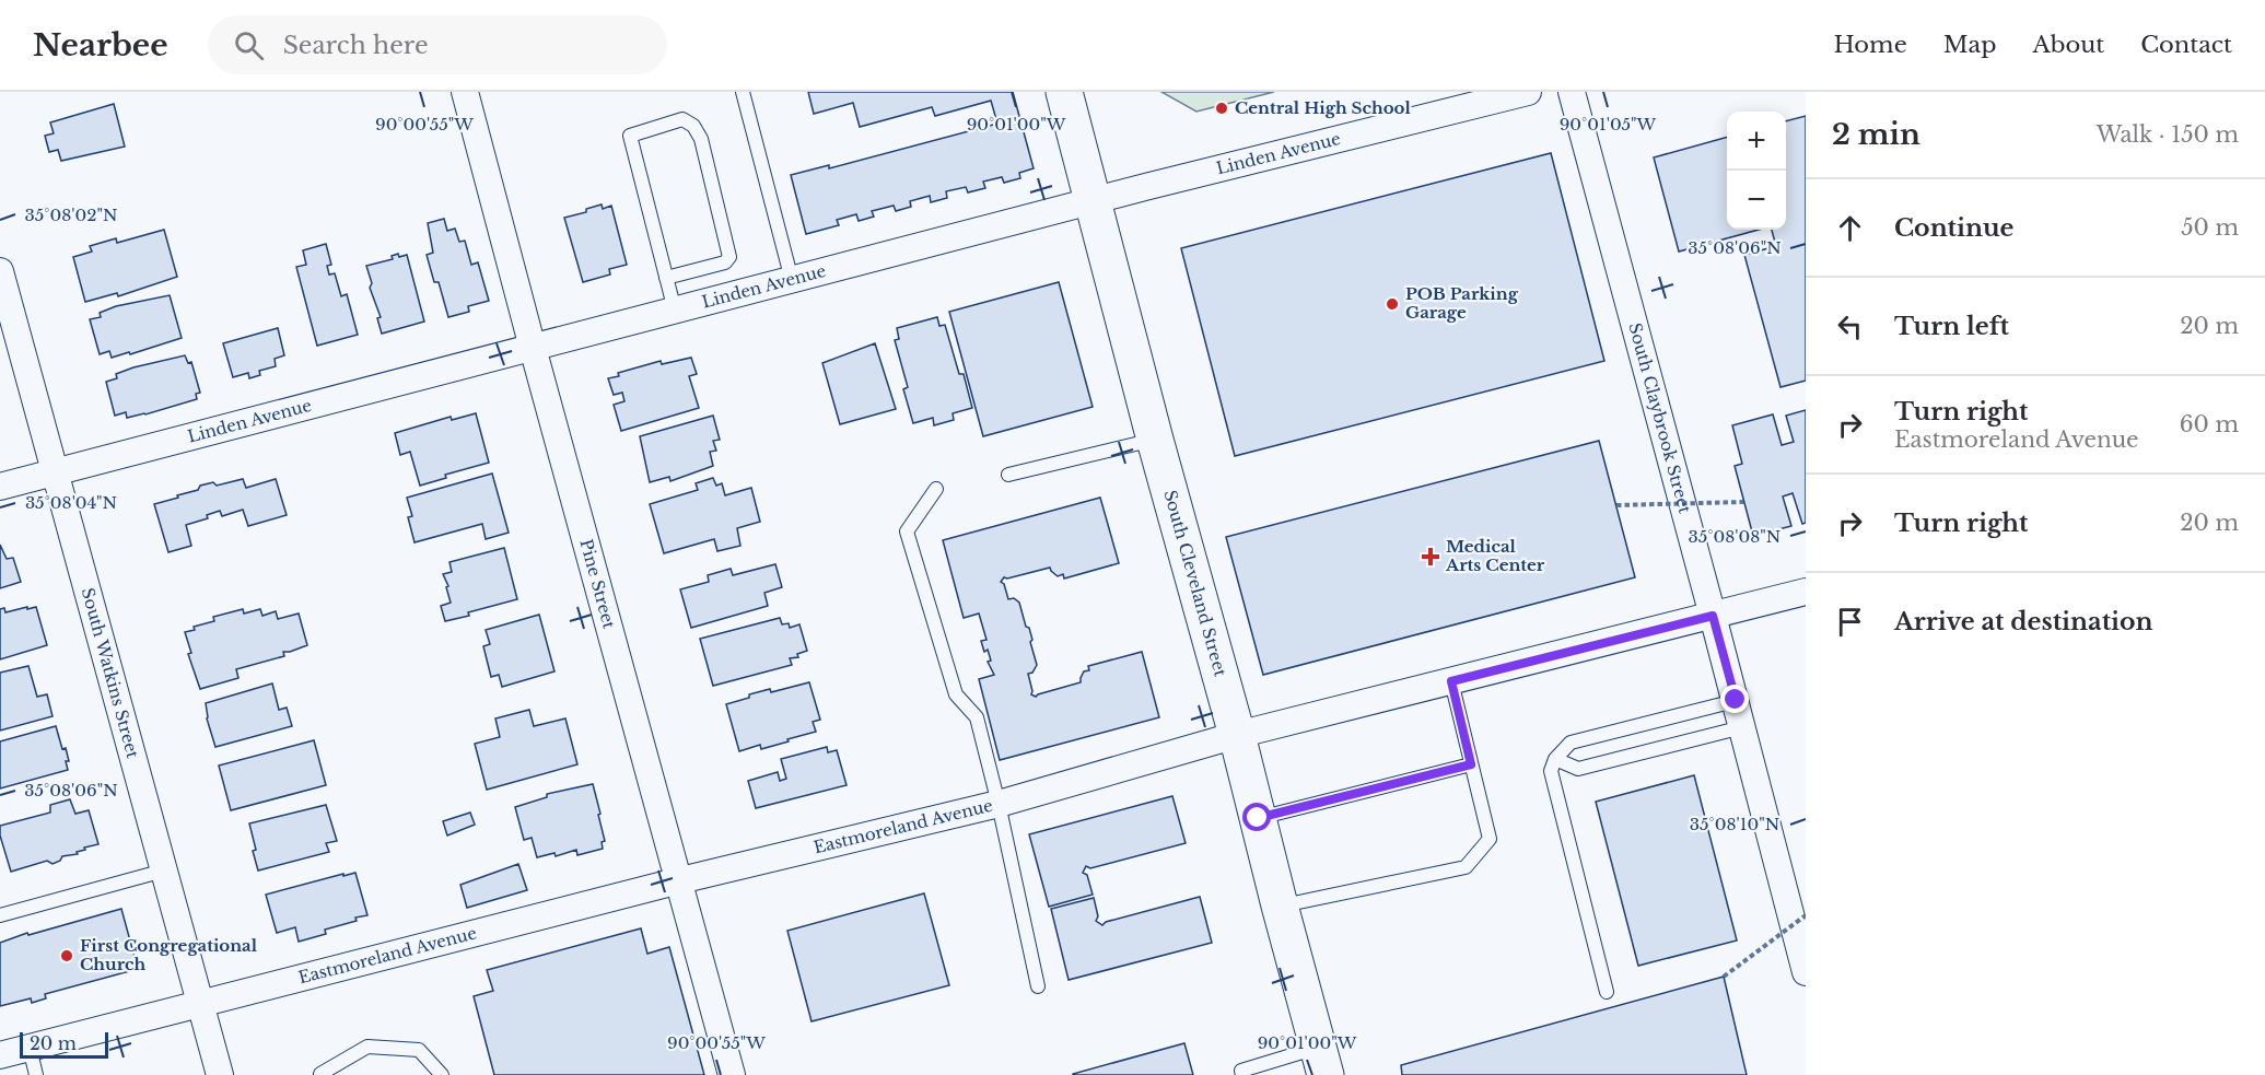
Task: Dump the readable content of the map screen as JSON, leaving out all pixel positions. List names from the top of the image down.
{
  "streets": {
    "main road": ["South Cleveland Street"],
    "street": [
      "Linden Avenue",
      "South Claybrook Street",
      "Pine Street",
      "South Watkins Street",
      "Eastmoreland Avenue"
    ]
  },
  "crossings": [
    ["Linden Avenue", "South Cleveland Street"],
    ["Linden Avenue", "Pine Street"],
    ["Linden Avenue", "South Watkins Street"],
    ["South Claybrook Street", "Eastmoreland Avenue"],
    ["South Cleveland Street", "Eastmoreland Avenue"],
    ["Pine Street", "Eastmoreland Avenue"],
    ["South Watkins Street", "Eastmoreland Avenue"]
  ],
  "places": {
    "other": ["Central High School", "POB Parking Garage", "First Congregational Church"],
    "health": ["Medical Arts Center"]
  },
  "scale_bar": "20 m",
  "page": {
    "header": "Nearbee",
    "search": "Search here",
    "nav": [
      "Home",
      "Map",
      "About",
      "Contact"
    ],
    "heading": ["2 min", "Walk · 150 m"],
    "map_buttons": ["+", "−"],
    "list": [
      ["Continue", "50 m"],
      ["Turn left", "20 m"],
      ["Turn right", "Eastmoreland Avenue", "60 m"],
      ["Turn right", "20 m"],
      "Arrive at destination"
    ],
    "scale": "20 m"
  },
  "coordinates": [
    "90°00'55\"W",
    "90°01'00\"W",
    "90°01'05\"W",
    "35°08'02\"N",
    "35°08'06\"N",
    "35°08'04\"N",
    "35°08'08\"N",
    "35°08'10\"N"
  ]
}
